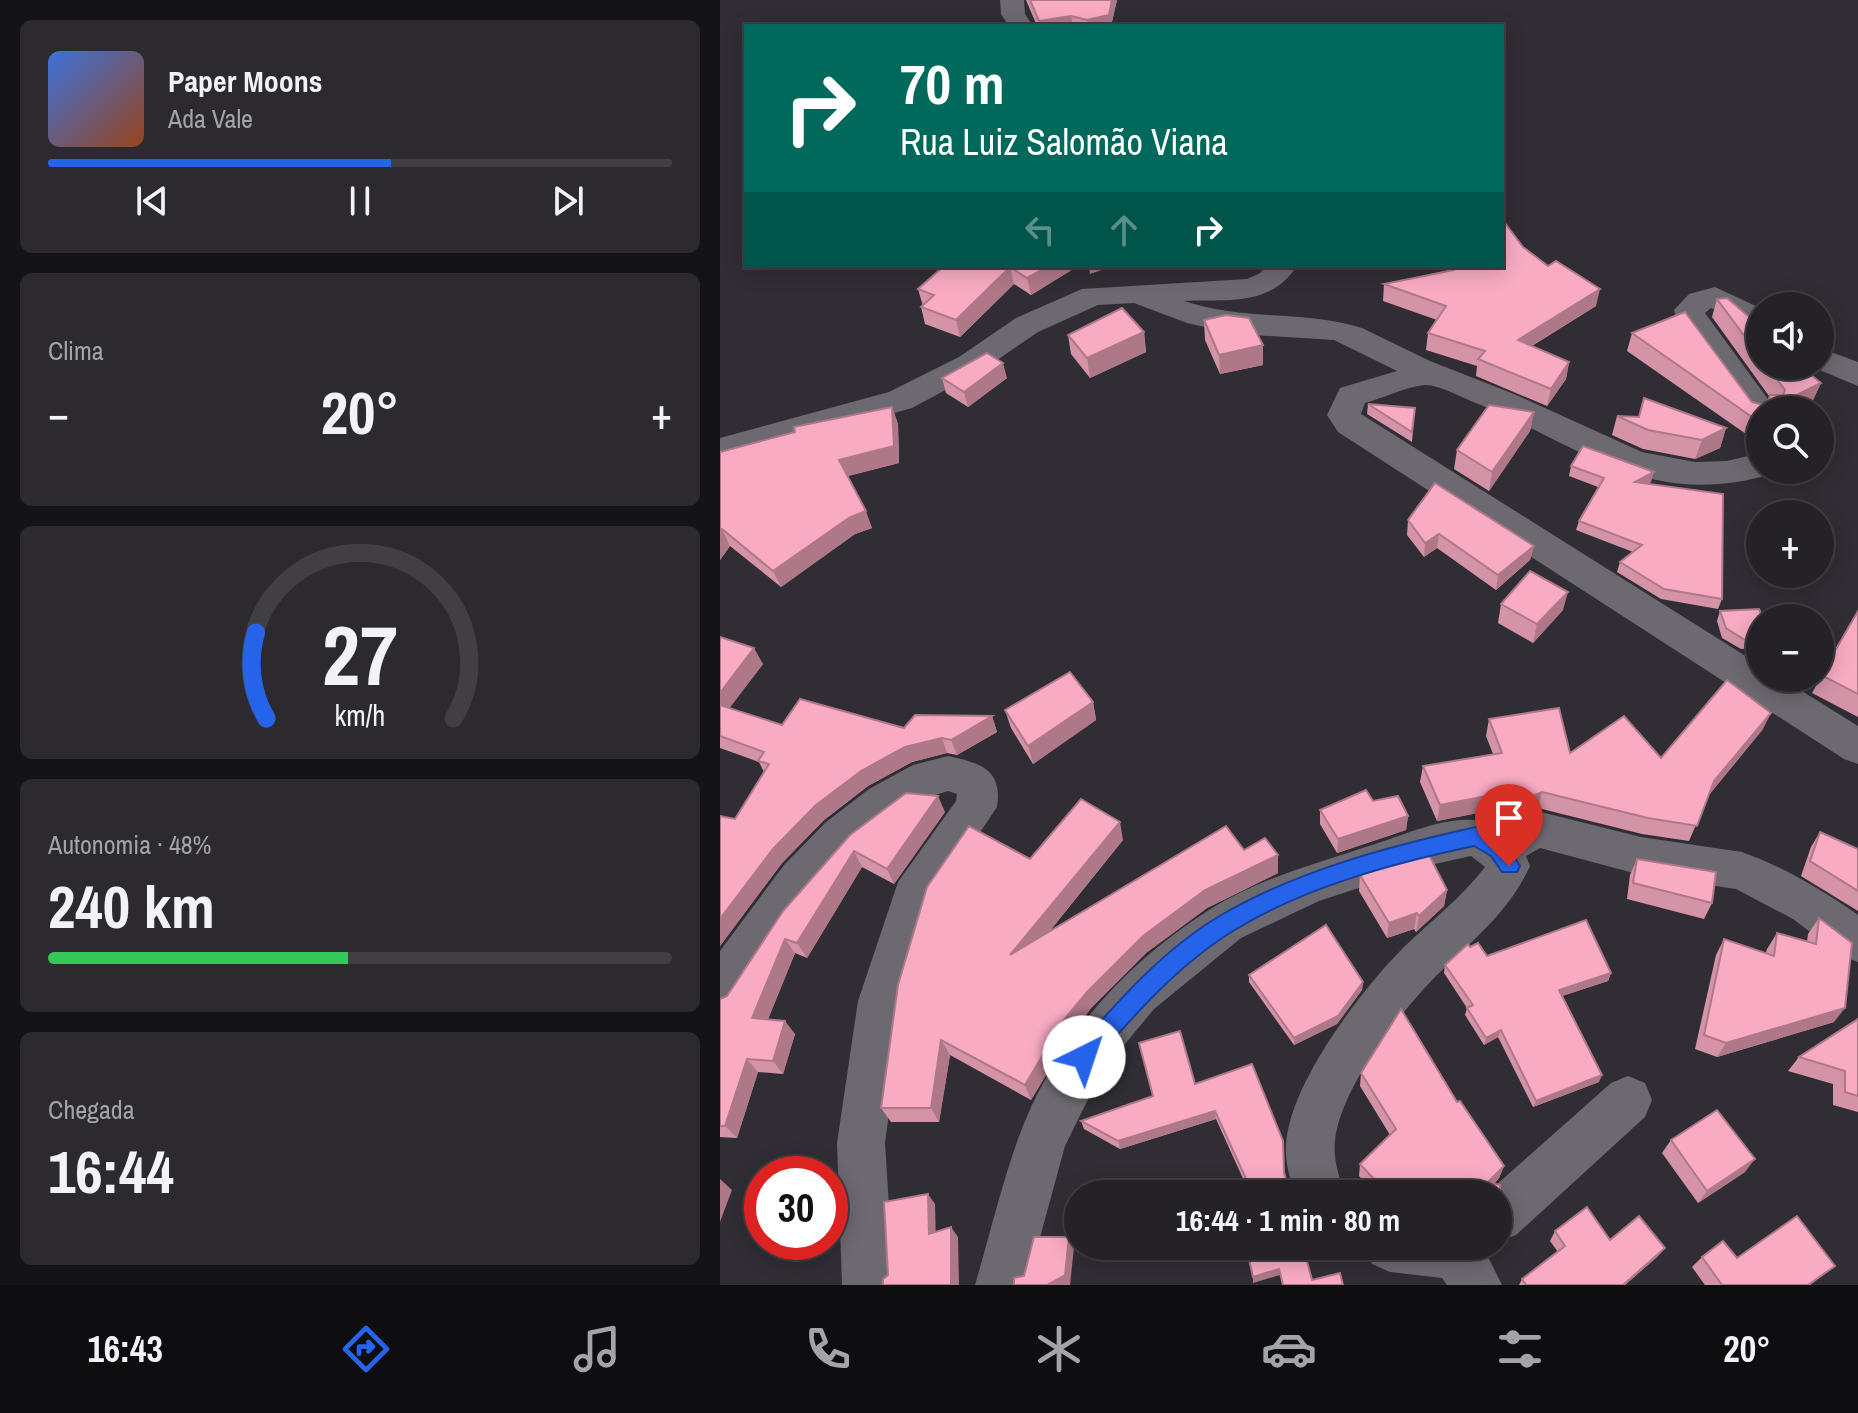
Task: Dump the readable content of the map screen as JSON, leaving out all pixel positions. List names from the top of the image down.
{
  "page": {
    "turn": ["70 m", "Rua Luiz Salomão Viana"],
    "song": ["Paper Moons", "Ada Vale"],
    "tile": [
      "Clima",
      ["Autonomia · 48%", "240 km"],
      ["Chegada", "16:44"]
    ],
    "map_buttons": ["+", "−"],
    "heat": ["−", "20°", "+"],
    "limit": "30",
    "trip": "16:44 · 1 min · 80 m",
    "tabs": ["16:43", "20°"],
    "gauge": ["27", "km/h"]
  }
}
